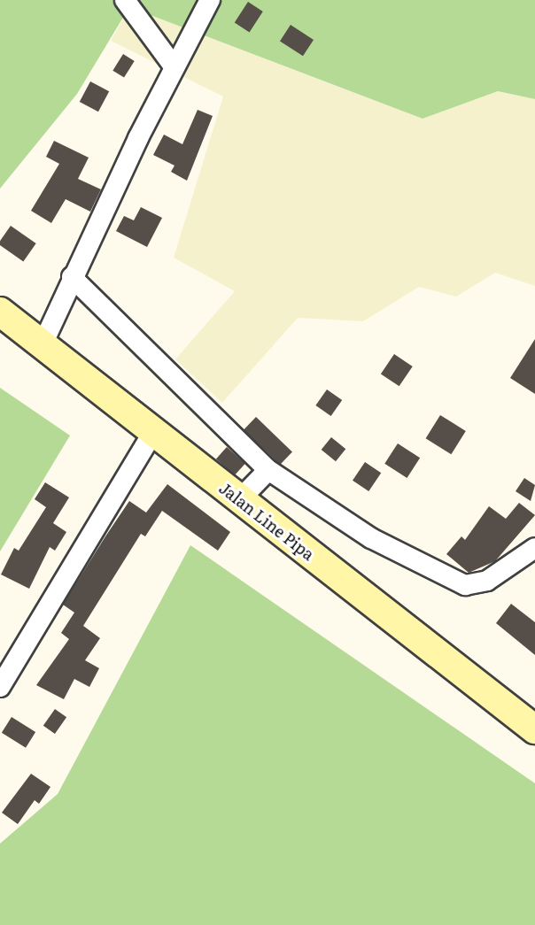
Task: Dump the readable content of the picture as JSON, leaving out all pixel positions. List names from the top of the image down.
{
  "streets": {
    "main road": ["Jalan Line Pipa"]
  }
}
